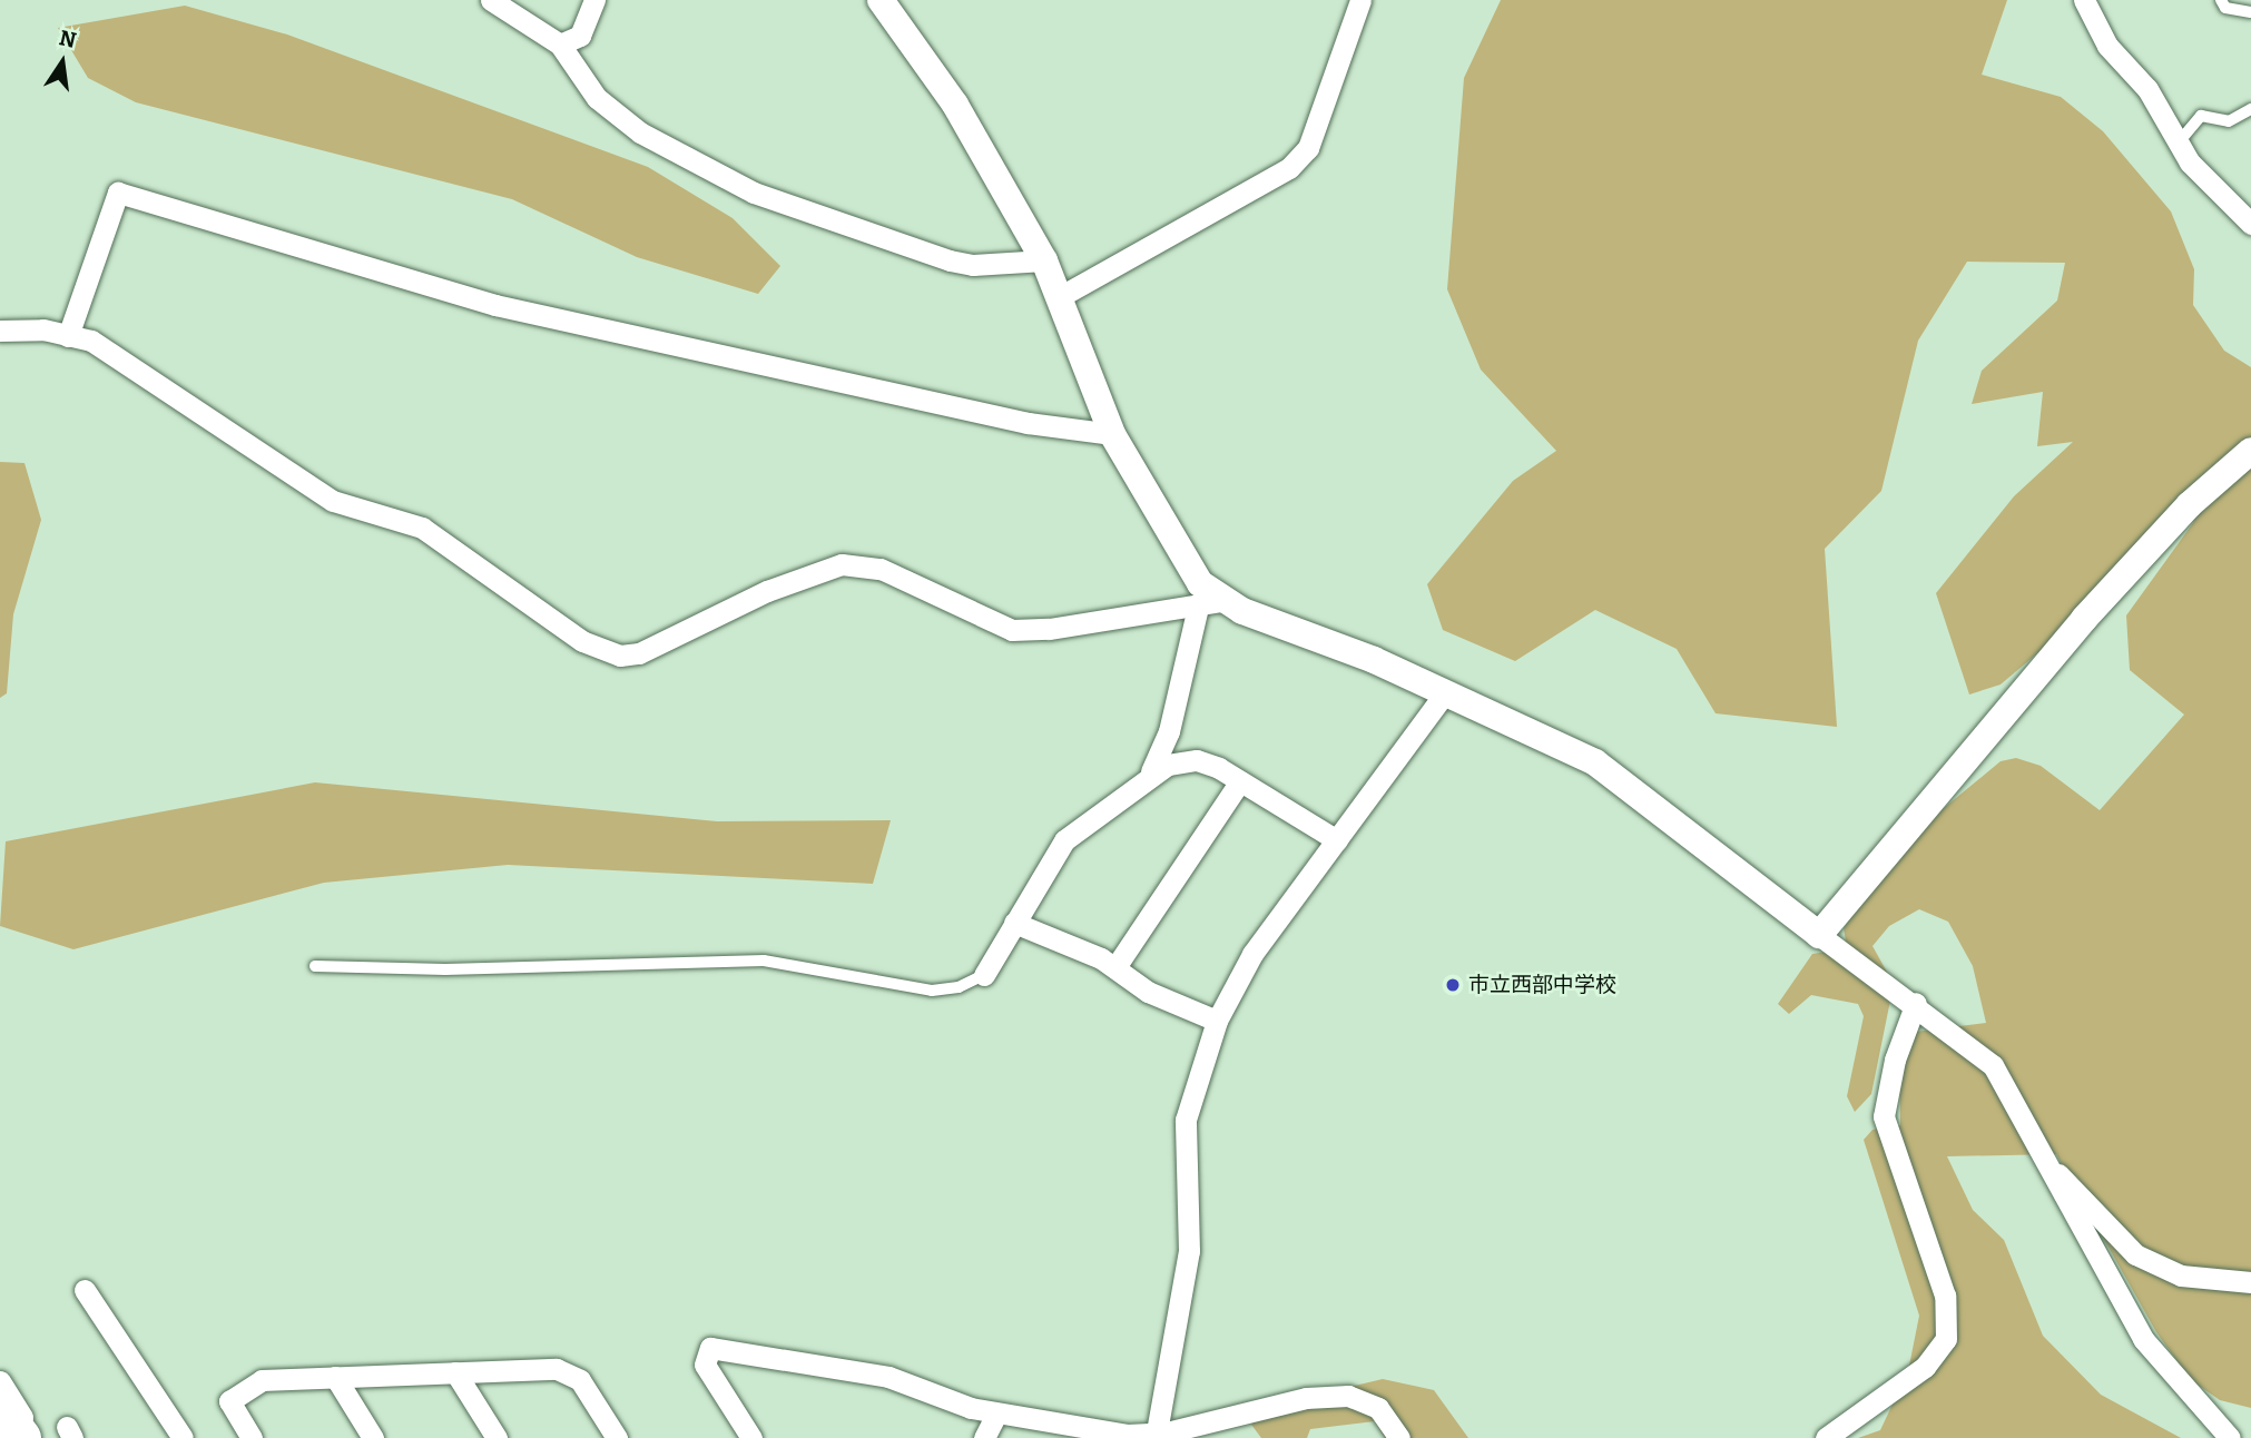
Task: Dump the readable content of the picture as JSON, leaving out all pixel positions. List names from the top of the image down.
{
  "places": ["市立西部中学校"],
  "north": "top"
}
